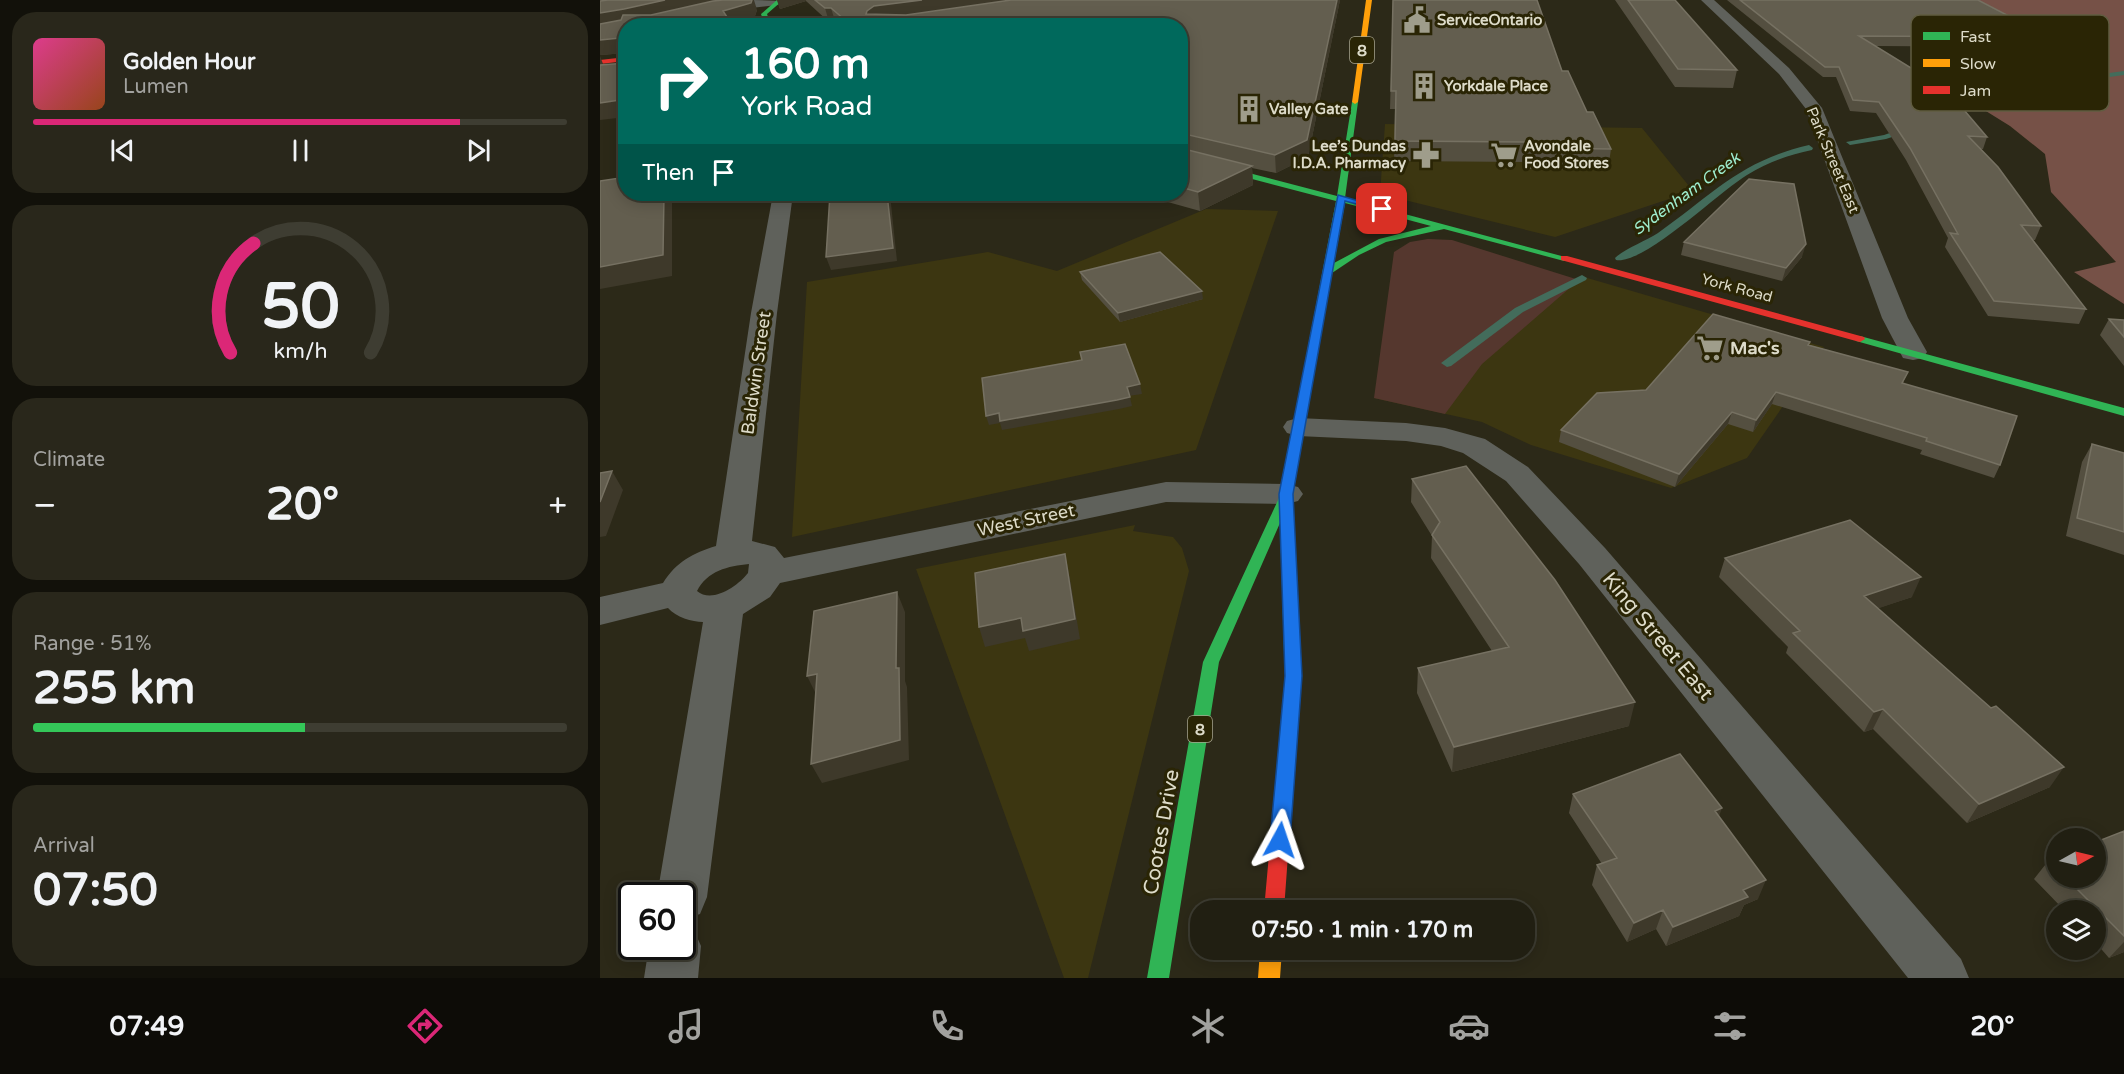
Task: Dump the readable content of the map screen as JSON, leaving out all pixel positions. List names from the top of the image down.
{
  "streets": {
    "main road": ["8", "York Road", "Cootes Drive"],
    "street": [
      "Park Street East",
      "Baldwin Street",
      "West Street",
      "King Street East"
    ]
  },
  "crossings": [
    ["8", "York Road"],
    ["8", "Cootes Drive"],
    ["Park Street East", "York Road"],
    ["York Road", "Cootes Drive"],
    ["West Street", "Cootes Drive"],
    ["King Street East", "Cootes Drive"]
  ],
  "water": ["Sydenham Creek"],
  "places": {
    "public building": ["ServiceOntario"],
    "building": ["Yorkdale Place", "Valley Gate"],
    "pharmacy": ["Lee’s Dundas I.D.A. Pharmacy"],
    "supermarket": ["Avondale Food Stores", "Mac's"]
  },
  "legend": ["Fast", "Slow", "Jam"],
  "north": "right",
  "page": {
    "turn": ["160 m", "York Road"],
    "song": ["Golden Hour", "Lumen"],
    "then": "Then",
    "tile": [
      "Climate",
      ["Range · 51%", "255 km"],
      ["Arrival", "07:50"]
    ],
    "heat": ["−", "20°", "+"],
    "limit": "60",
    "trip": "07:50 · 1 min · 170 m",
    "tabs": ["07:49", "20°"],
    "gauge": ["50", "km/h"]
  }
}
